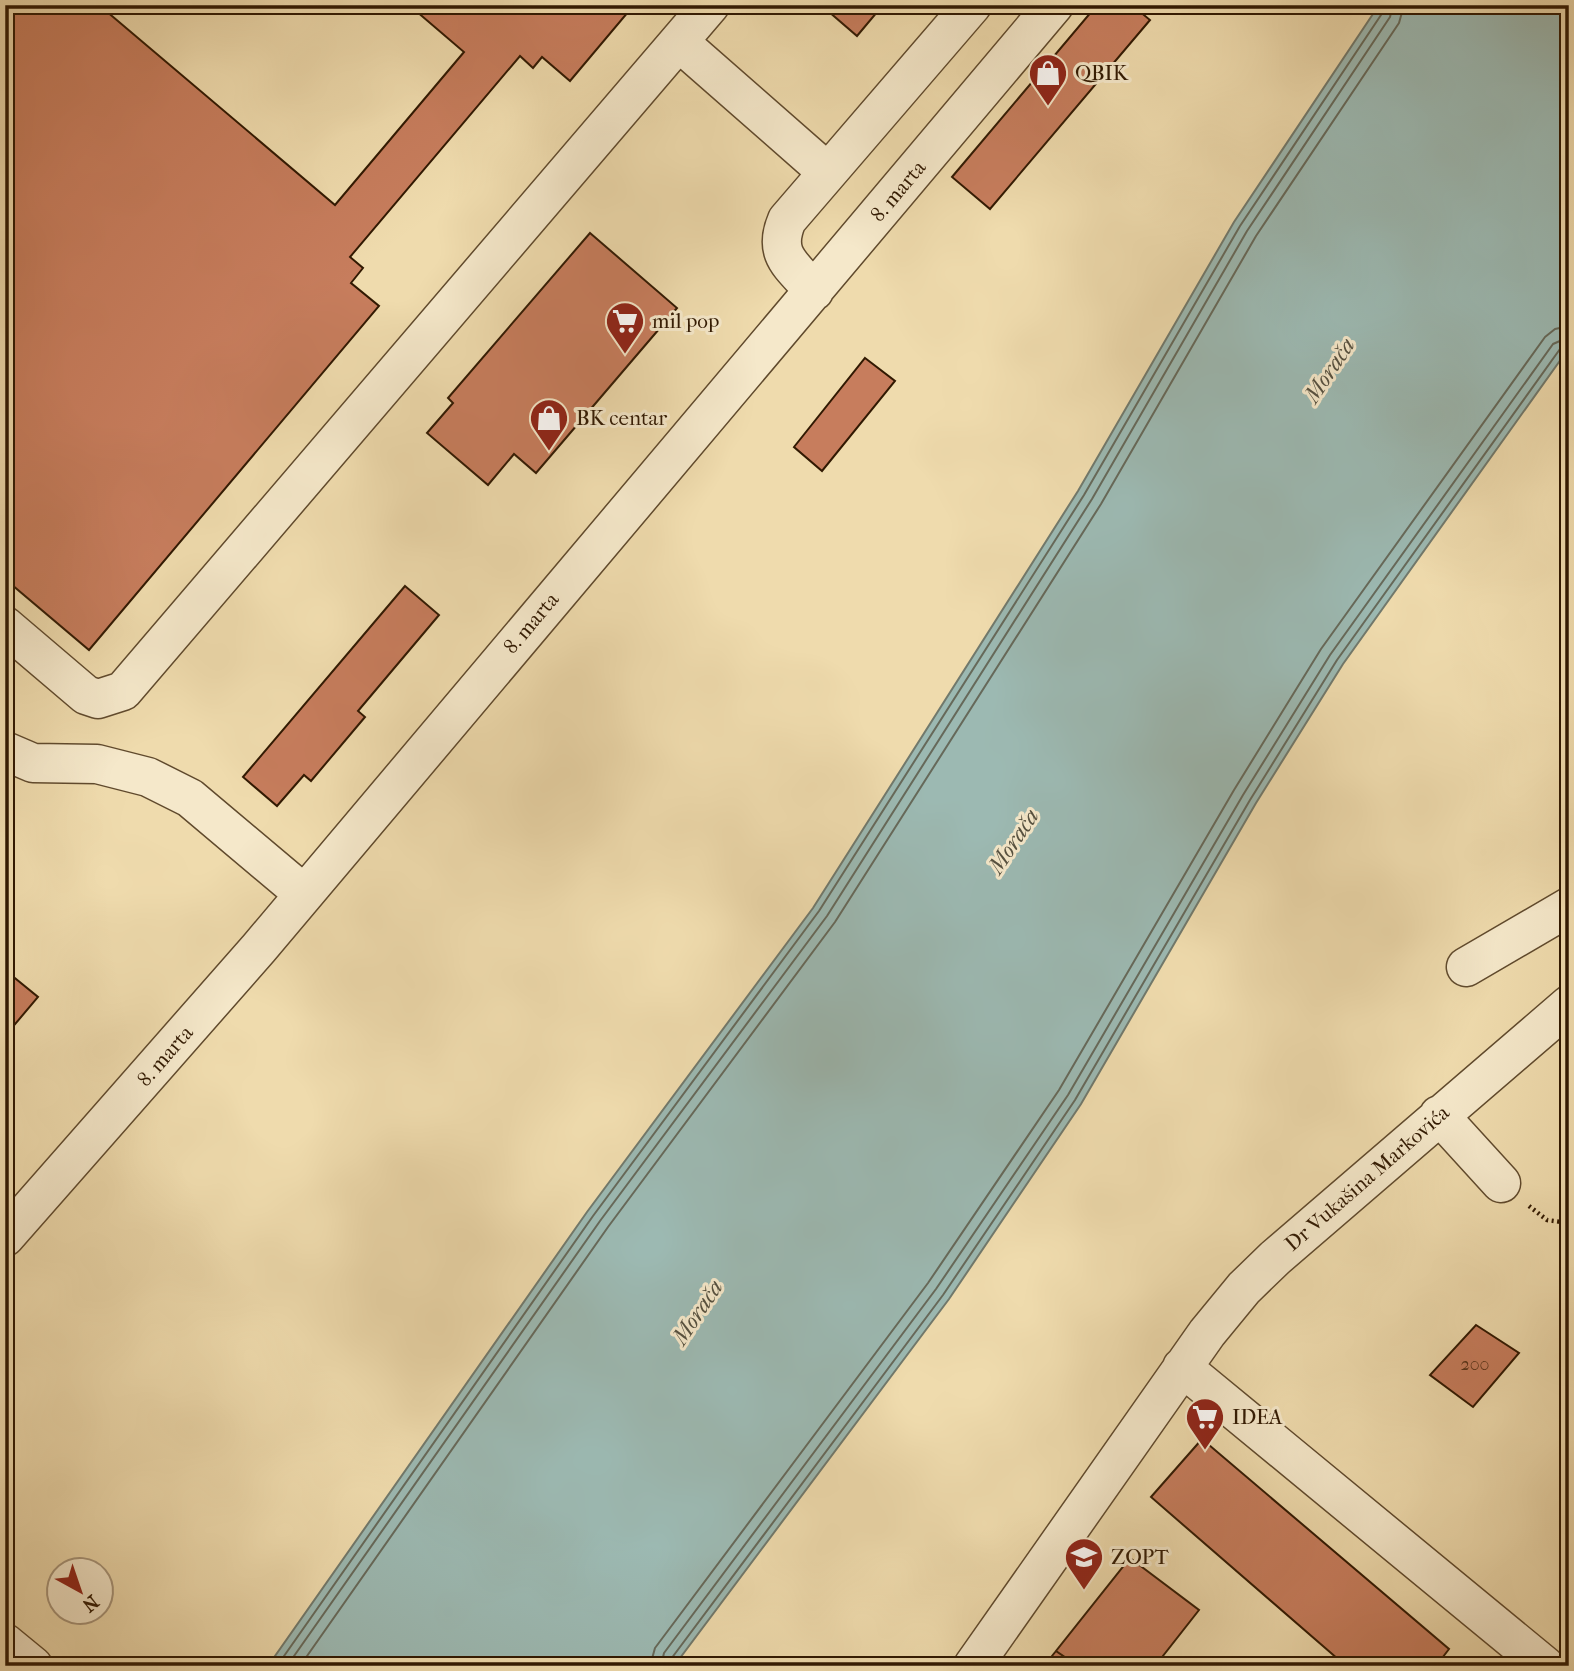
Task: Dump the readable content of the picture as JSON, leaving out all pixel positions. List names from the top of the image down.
{
  "streets": {
    "street": ["8. marta", "Dr Vukašina Markovića"]
  },
  "water": ["Morača"],
  "places": {
    "shop": ["QBIK", "BK centar"],
    "supermarket": ["mil pop", "IDEA"],
    "school or university": ["ZOPT"]
  },
  "house_numbers": ["200"],
  "north": "bottom right"
}
